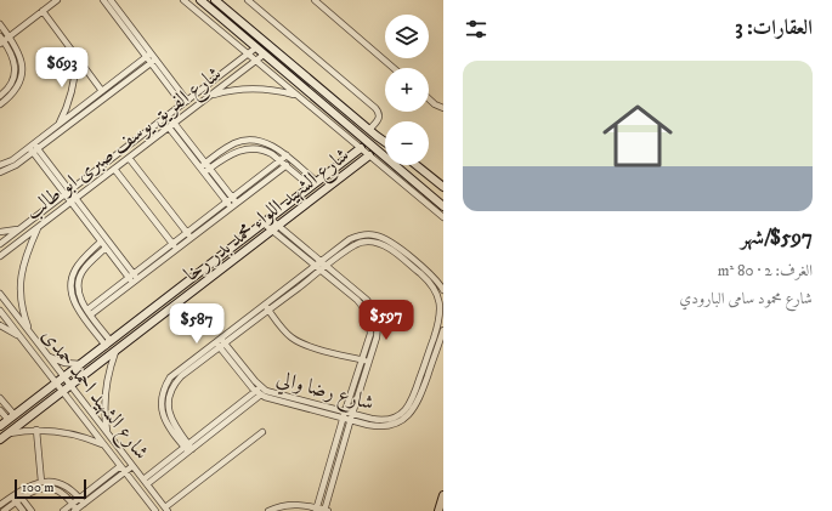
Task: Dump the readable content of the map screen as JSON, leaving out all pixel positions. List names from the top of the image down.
{
  "streets": {
    "street": [
      "شارع الفريق يوسف صبرى ابو طالب",
      "شارع الشهيد اللواء محمد بدر رخا",
      "شارع رضا والي",
      "شارع الشهيد احمد حمدى"
    ]
  },
  "crossings": [
    ["شارع الشهيد اللواء محمد بدر رخا", "شارع الشهيد احمد حمدى"]
  ],
  "scale_bar": "100 m",
  "page": {
    "heading": "العقارات: 3",
    "map_buttons": ["+", "−"],
    "price": ["$693", "$597", "$587"],
    "list": [
      {
        "name": "$597/شهر",
        "note": "الغرف: 2 · 80 m² · شارع محمود سامى البارودي"
      }
    ],
    "scale": "100 m"
  }
}
